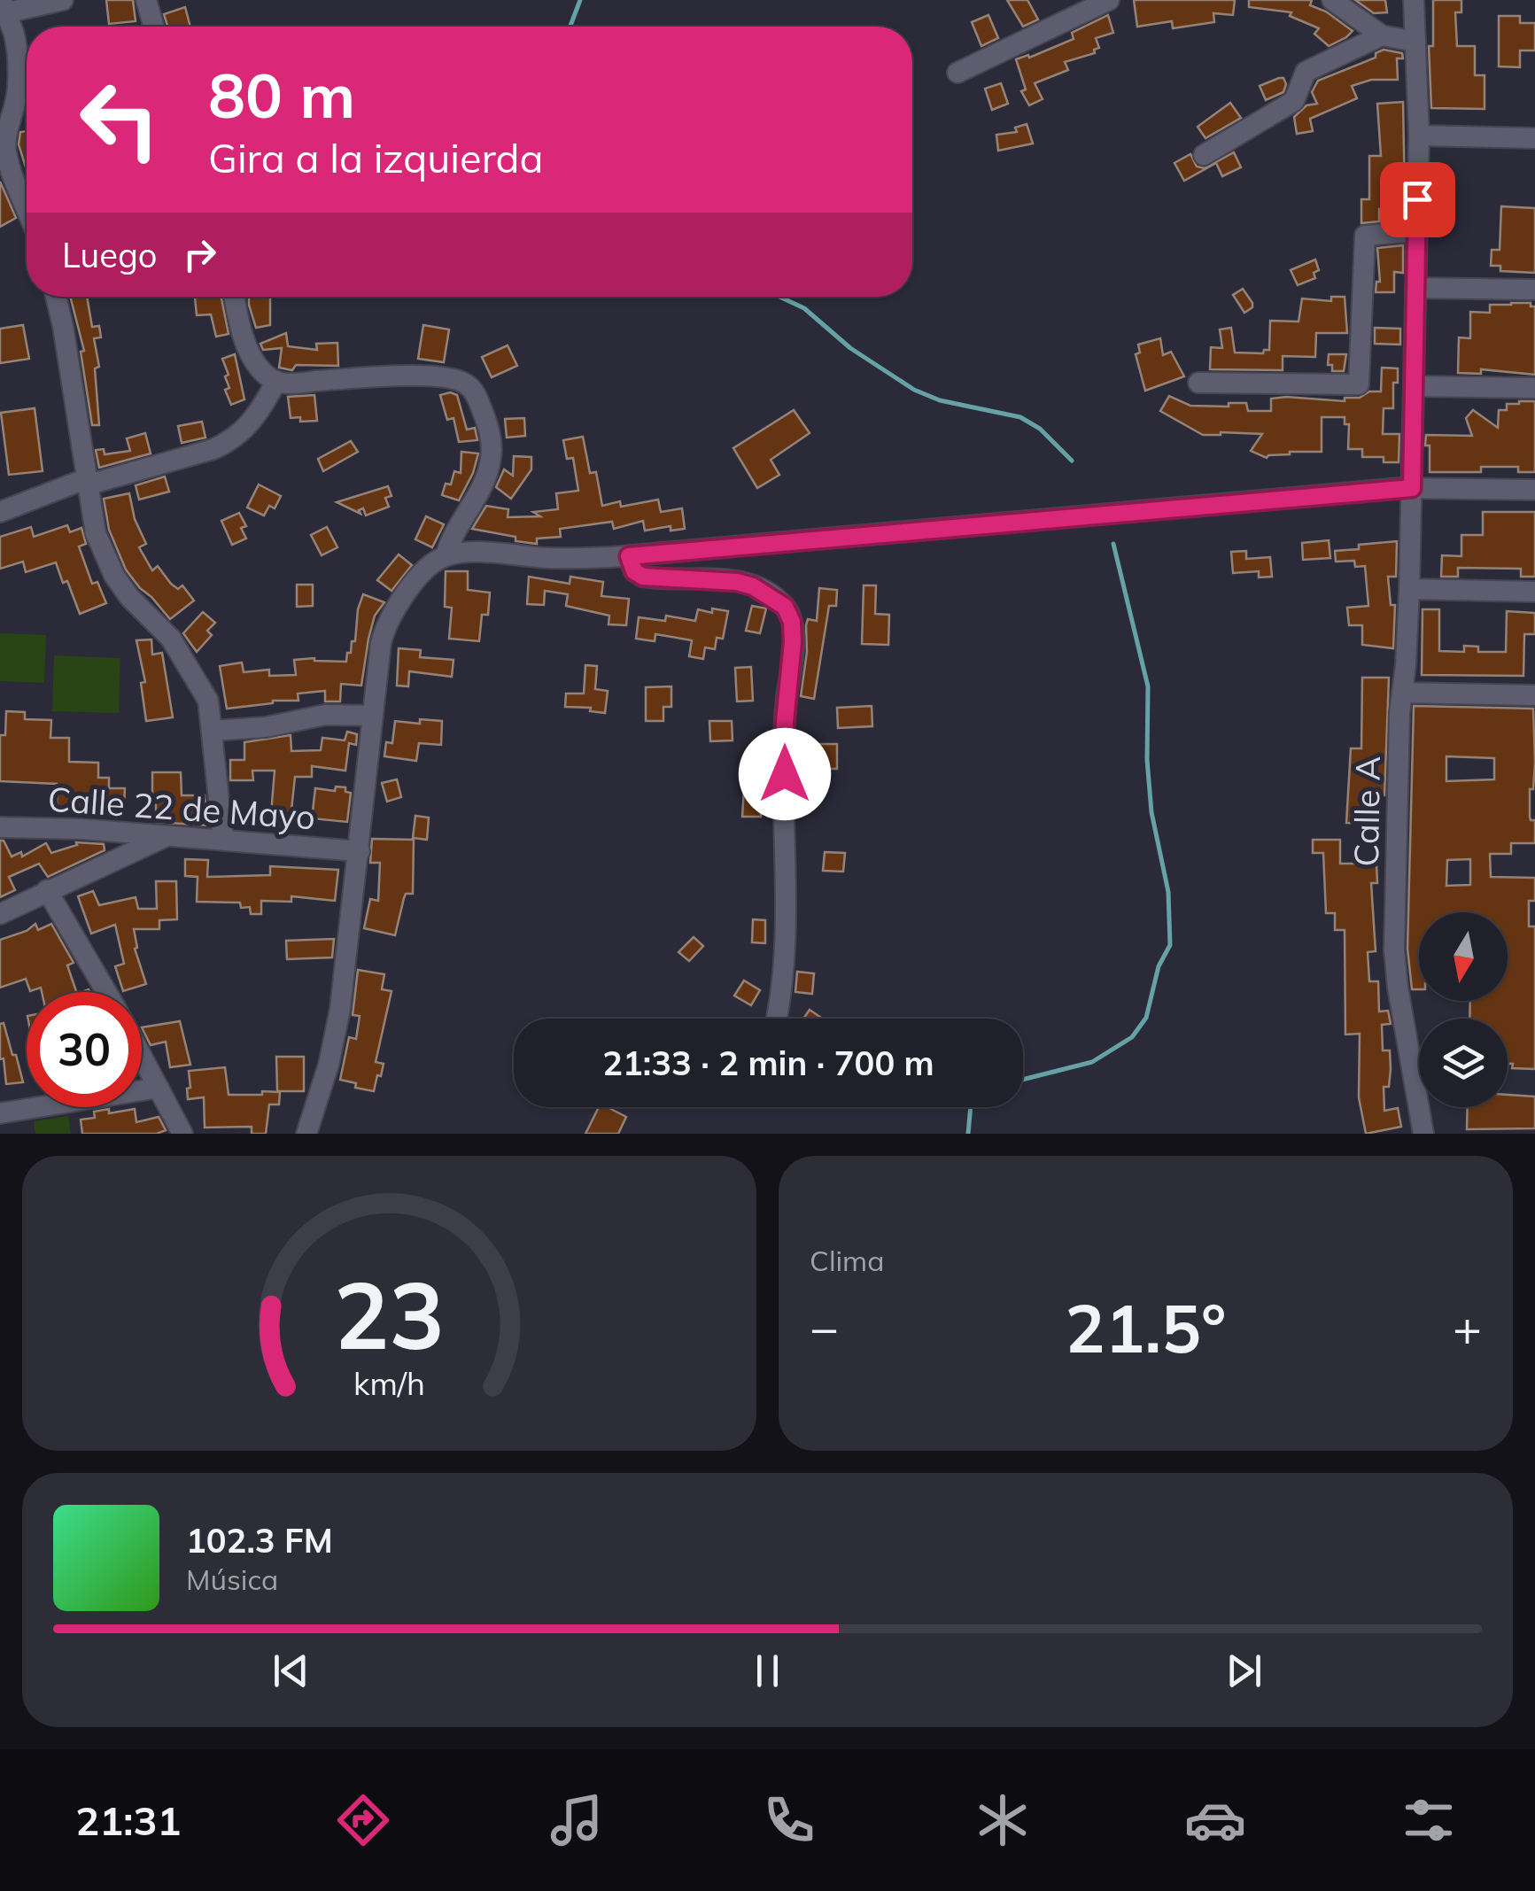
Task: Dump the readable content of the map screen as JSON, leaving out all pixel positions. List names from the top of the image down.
{
  "streets": {
    "street": ["Calle 22 de Mayo", "Calle A"]
  },
  "north": "bottom",
  "page": {
    "turn": ["80 m", "Gira a la izquierda"],
    "then": "Luego",
    "limit": "30",
    "trip": "21:33 · 2 min · 700 m",
    "tile": "Clima",
    "heat": ["−", "21.5°", "+"],
    "song": ["102.3 FM", "Música"],
    "tabs": "21:31",
    "gauge": ["23", "km/h"]
  }
}
